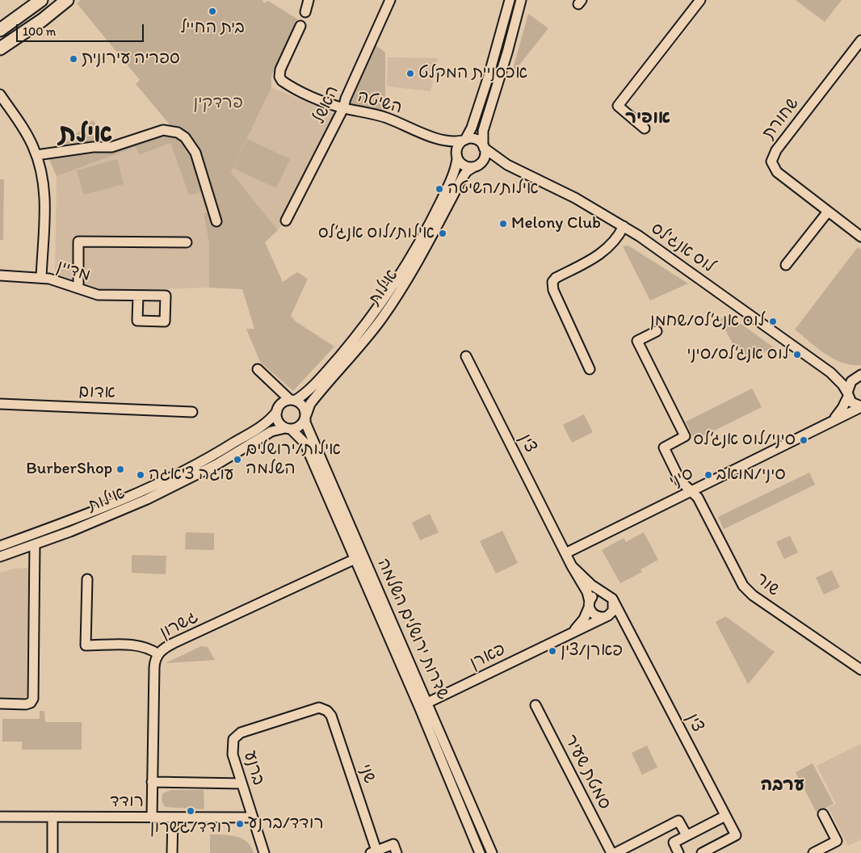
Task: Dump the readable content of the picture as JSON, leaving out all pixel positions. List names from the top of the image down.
{
  "streets": {
    "street": [
      "השיטה",
      "האשל",
      "שחורת",
      "לוס אנג'לס",
      "מדיין",
      "אילות",
      "אדום",
      "צין",
      "סיני",
      "שור",
      "גשרון",
      "שדרות ירושלים השלמה",
      "פארן",
      "ברנע",
      "סמטת שעיר",
      "שני",
      "רודד"
    ]
  },
  "crossings": [
    ["השיטה", "האשל"],
    ["השיטה", "לוס אנג'לס"],
    ["השיטה", "אילות"],
    ["לוס אנג'לס", "אילות"],
    ["לוס אנג'לס", "סיני"],
    ["אילות", "שדרות ירושלים השלמה"],
    ["צין", "סיני"],
    ["צין", "פארן"],
    ["סיני", "שור"],
    ["גשרון", "שדרות ירושלים השלמה"],
    ["גשרון", "רודד"],
    ["שדרות ירושלים השלמה", "פארן"],
    ["ברנע", "שני"],
    ["ברנע", "רודד"]
  ],
  "districts": ["אופיר", "אילת", "ערבה"],
  "parks": ["פרדקין"],
  "places": [
    "בית החייל",
    "ספריה עירונית",
    "אכסניית המקלט",
    "אילות/השיטה",
    "Melony Club",
    "אילות/לוס אנג׳לס",
    "לוס אנג׳לס/שחמן",
    "לוס אנג׳לס/סיני",
    "סיני/לוס אנג׳לס",
    "אילות/ירושלים השלמה",
    "BurberShop",
    "עוגה צ'אגה",
    "סיני/מואב",
    "פארן/צין",
    "רודד/גשרון",
    "רודד/ברנע"
  ],
  "scale_bar": "100 m"
}
